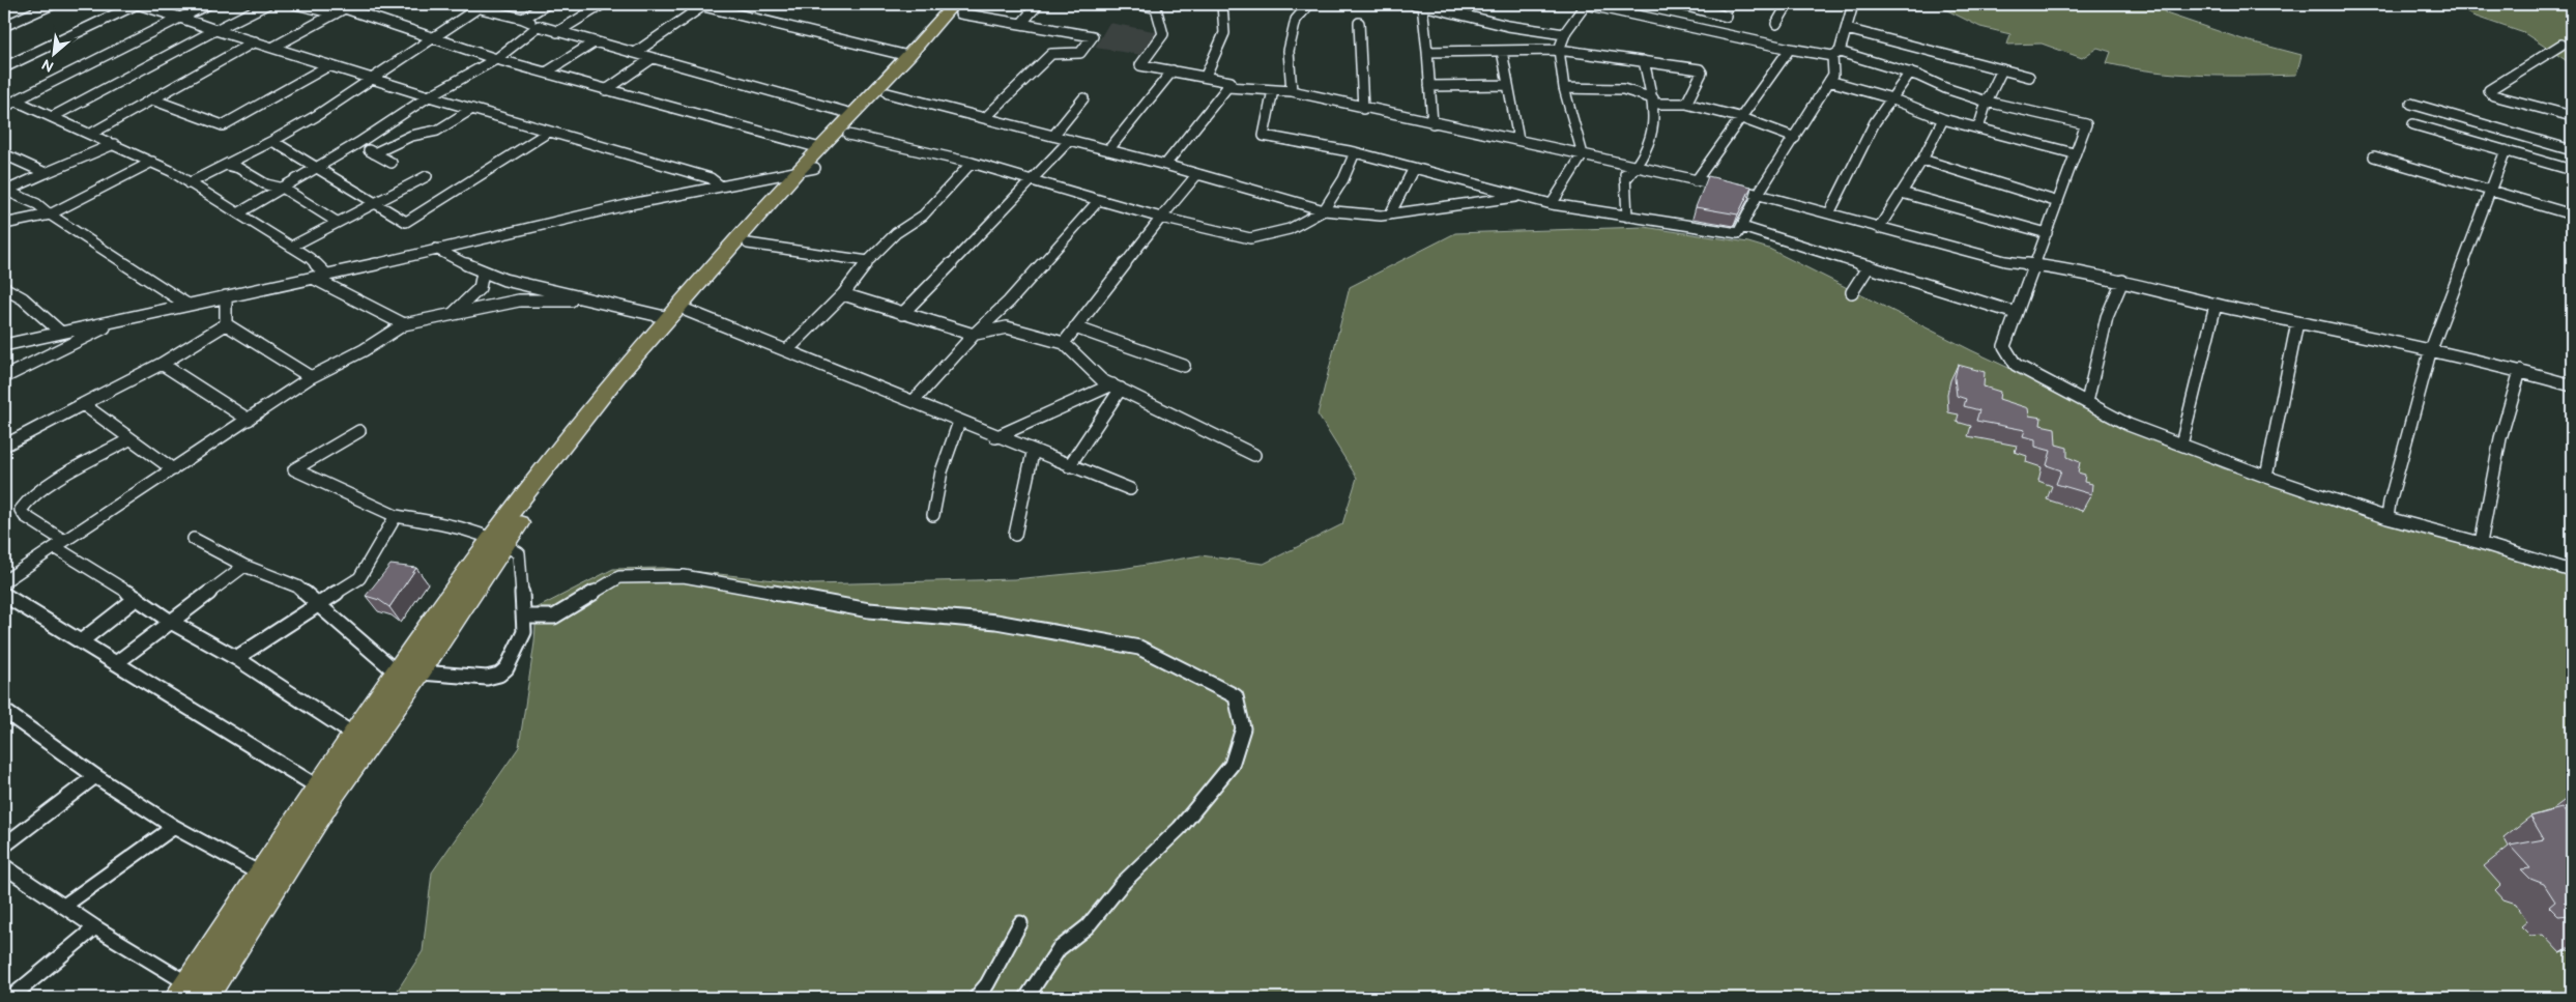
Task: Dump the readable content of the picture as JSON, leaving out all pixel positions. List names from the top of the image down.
{
  "north": "bottom left"
}
